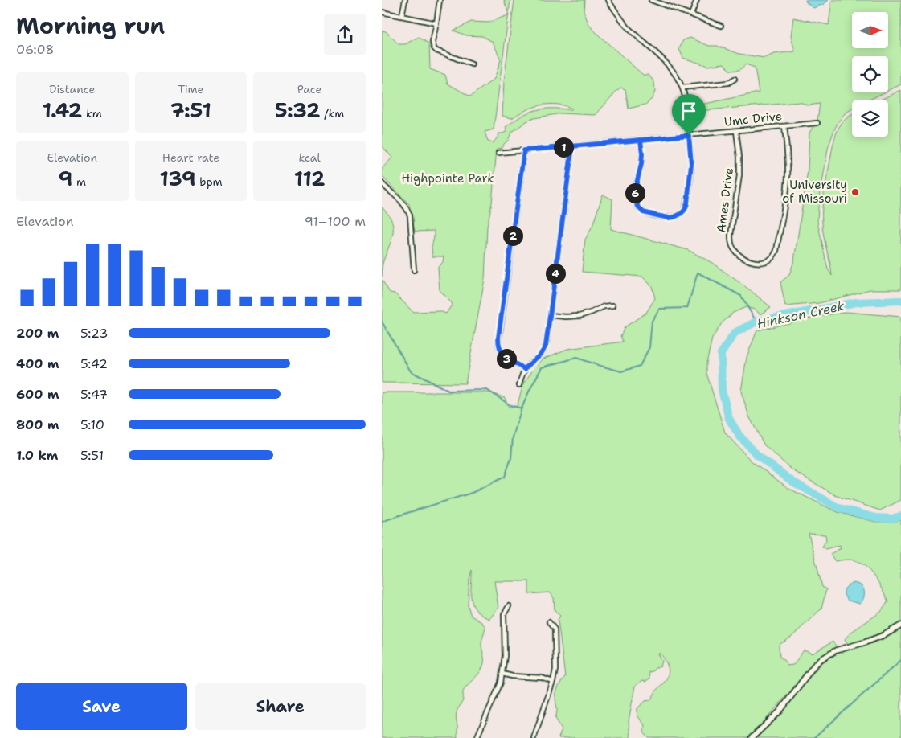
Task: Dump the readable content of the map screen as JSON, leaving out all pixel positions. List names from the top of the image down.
{
  "streets": {
    "street": ["Umc Drive", "Ames Drive"]
  },
  "crossings": [
    ["Umc Drive", "Ames Drive"]
  ],
  "water": ["Hinkson Creek"],
  "parks": ["Highpointe Park"],
  "places": ["University of Missouri"],
  "north": "right",
  "page": {
    "heading": ["Morning run", "06:08"],
    "stats": [
      ["Distance", "1.42 km"],
      ["Time", "7:51"],
      ["Pace", "5:32 /km"],
      ["Elevation", "9 m"],
      ["Heart rate", "139 bpm"],
      ["kcal", "112"]
    ],
    "pins": [
      "1",
      "6",
      "2",
      "4",
      "3"
    ],
    "chart": ["Elevation", "91–100 m"],
    "list": [
      {
        "name": "200 m",
        "note": "5:23"
      },
      {
        "name": "400 m",
        "note": "5:42"
      },
      {
        "name": "600 m",
        "note": "5:47"
      },
      {
        "name": "800 m",
        "note": "5:10"
      },
      {
        "name": "1.0 km",
        "note": "5:51"
      }
    ],
    "buttons": ["Save", "Share"]
  }
}
